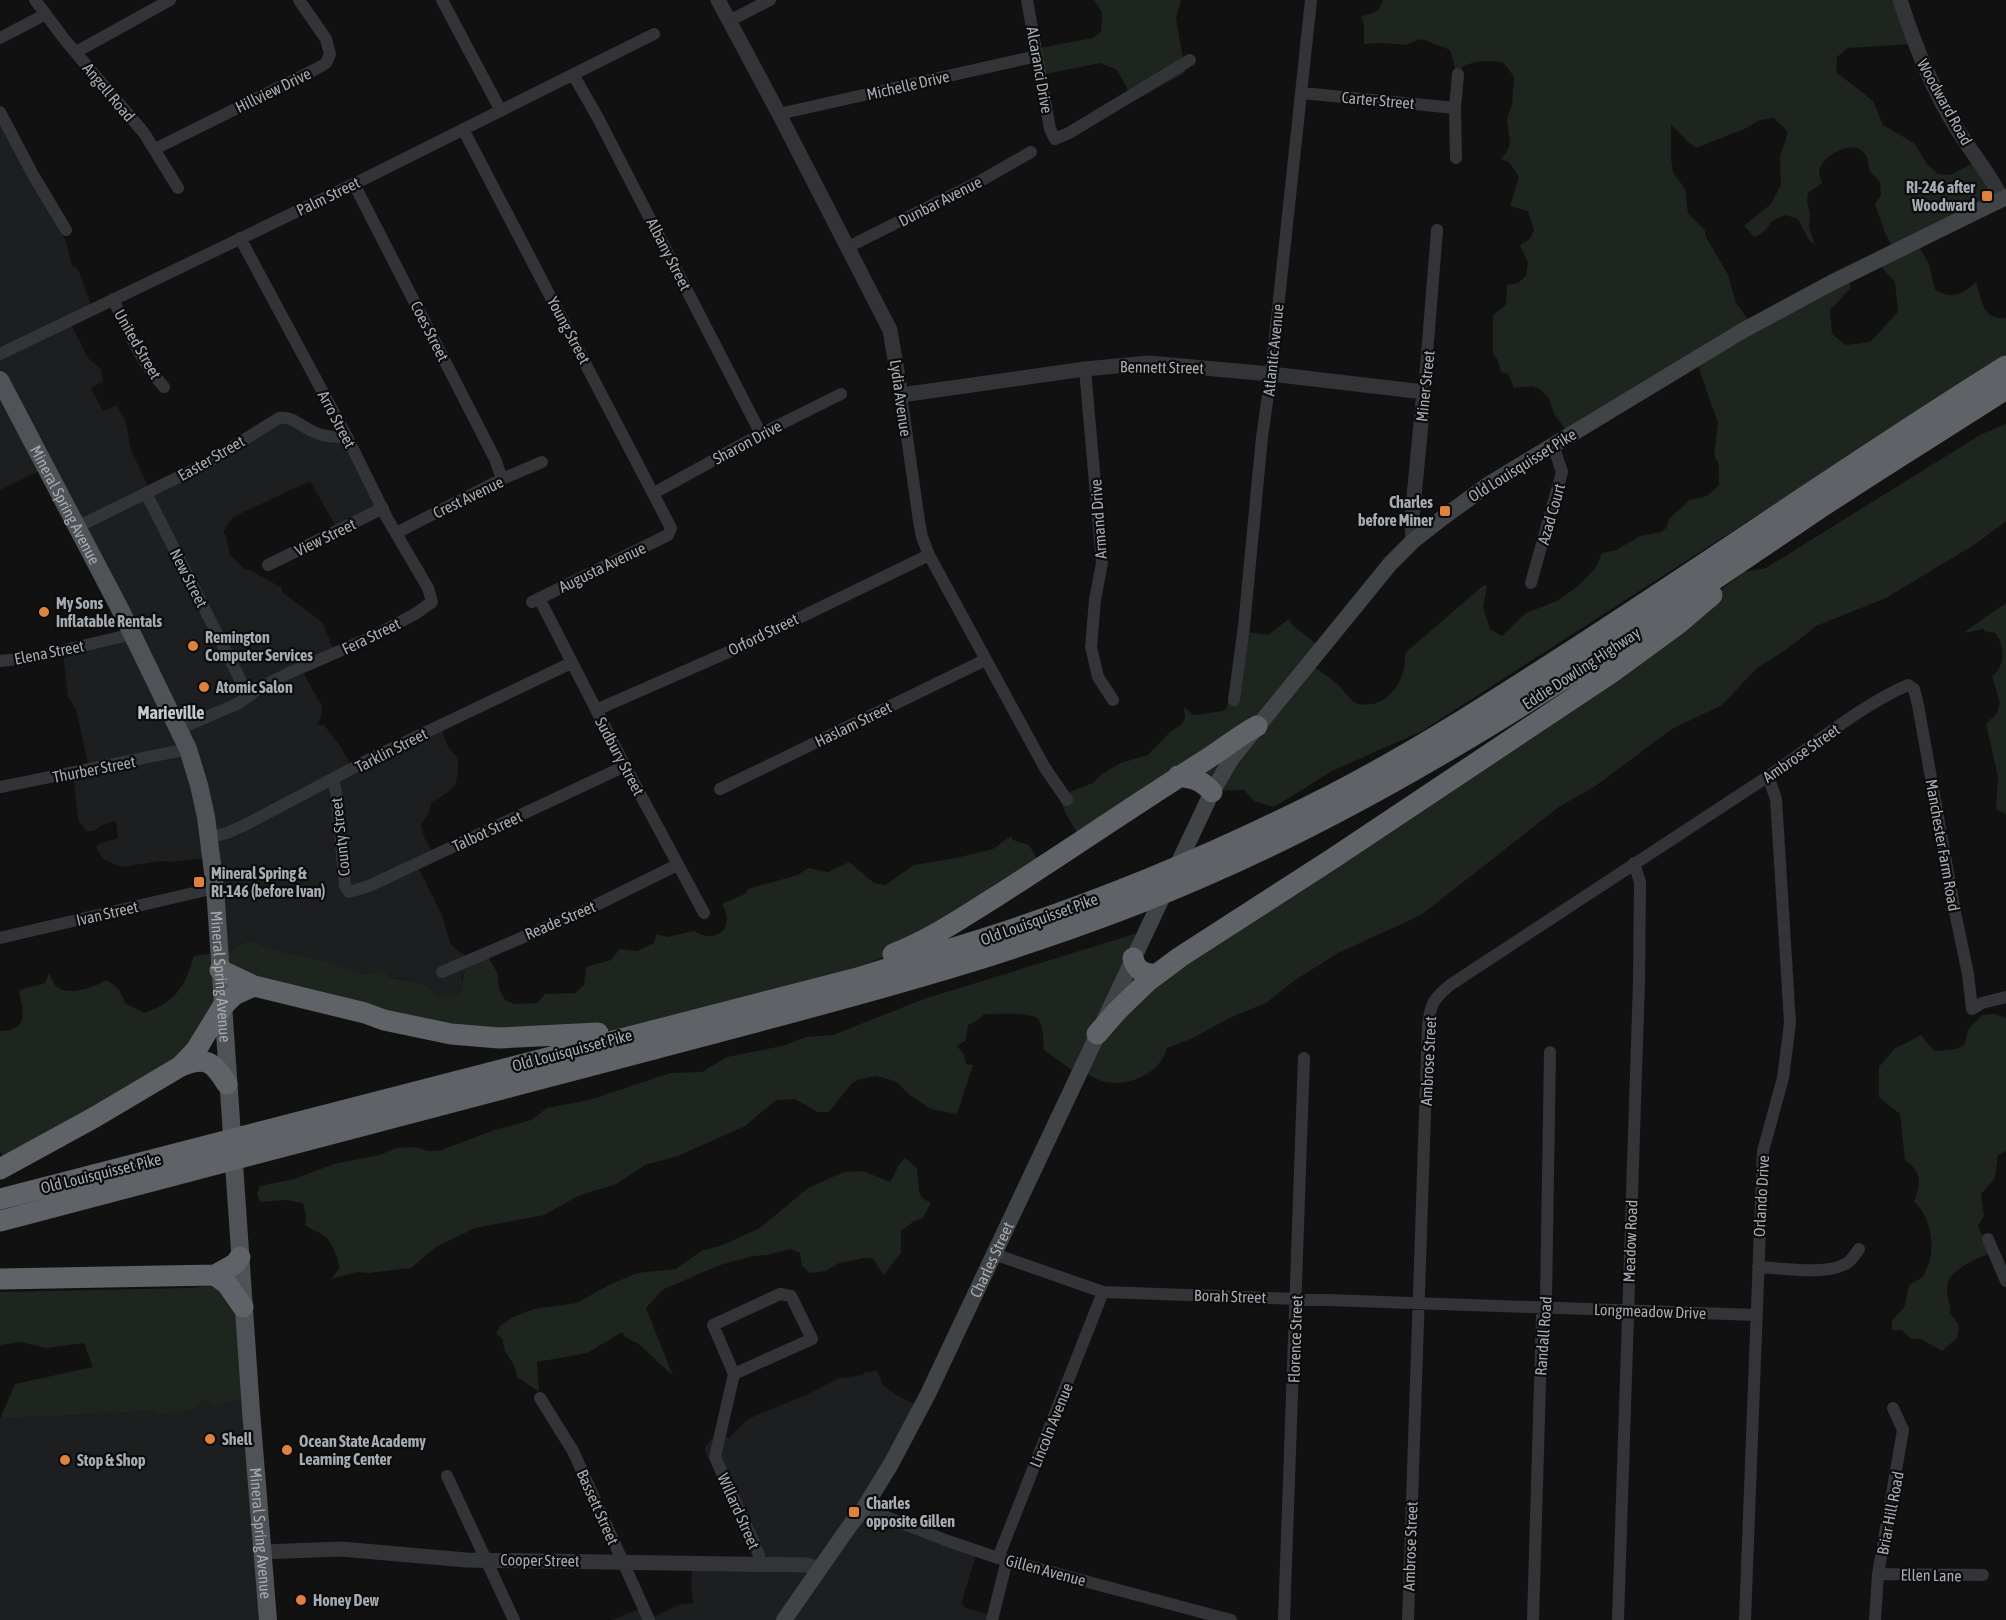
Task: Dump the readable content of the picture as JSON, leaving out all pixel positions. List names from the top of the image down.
{
  "streets": {
    "highway": ["Old Louisquisset Pike", "Eddie Dowling Highway"],
    "main road": ["Mineral Spring Avenue", "Charles Street"],
    "street": [
      "Alcaranci Drive",
      "Michelle Drive",
      "Hillview Drive",
      "Angell Road",
      "Carter Street",
      "Woodward Road",
      "Palm Street",
      "Dunbar Avenue",
      "Albany Street",
      "Young Street",
      "Coes Street",
      "United Street",
      "Atlantic Avenue",
      "Bennett Street",
      "Miner Street",
      "Lydia Avenue",
      "Arro Street",
      "Sharon Drive",
      "Easter Street",
      "Crest Avenue",
      "Azad Court",
      "Armand Drive",
      "View Street",
      "Augusta Avenue",
      "New Street",
      "Orford Street",
      "Fera Street",
      "Elena Street",
      "Haslam Street",
      "Tarklin Street",
      "Ambrose Street",
      "Sudbury Street",
      "Thurber Street",
      "Talbot Street",
      "County Street",
      "Manchester Farm Road",
      "Ivan Street",
      "Reade Street",
      "Orlando Drive",
      "Meadow Road",
      "Borah Street",
      "Longmeadow Drive",
      "Randall Road",
      "Florence Street",
      "Lincoln Avenue",
      "Bassett Street",
      "Willard Street",
      "Briar Hill Road",
      "Cooper Street",
      "Gillen Avenue",
      "Ellen Lane"
    ]
  },
  "crossings": [
    ["Alcaranci Drive", "Michelle Drive"],
    ["Michelle Drive", "Lydia Avenue"],
    ["Hillview Drive", "Angell Road"],
    ["Carter Street", "Atlantic Avenue"],
    ["Woodward Road", "Old Louisquisset Pike"],
    ["Palm Street", "Albany Street"],
    ["Palm Street", "Young Street"],
    ["Palm Street", "Coes Street"],
    ["Palm Street", "United Street"],
    ["Palm Street", "Arro Street"],
    ["Dunbar Avenue", "Lydia Avenue"],
    ["Albany Street", "Sharon Drive"],
    ["Young Street", "Sharon Drive"],
    ["Young Street", "Augusta Avenue"],
    ["Coes Street", "Crest Avenue"],
    ["Atlantic Avenue", "Bennett Street"],
    ["Bennett Street", "Miner Street"],
    ["Bennett Street", "Lydia Avenue"],
    ["Bennett Street", "Armand Drive"],
    ["Miner Street", "Old Louisquisset Pike"],
    ["Lydia Avenue", "Orford Street"],
    ["Lydia Avenue", "Haslam Street"],
    ["Arro Street", "Easter Street"],
    ["Arro Street", "Crest Avenue"],
    ["Arro Street", "View Street"],
    ["Arro Street", "Fera Street"],
    ["Easter Street", "Mineral Spring Avenue"],
    ["Easter Street", "New Street"],
    ["Old Louisquisset Pike", "Azad Court"],
    ["Old Louisquisset Pike", "Eddie Dowling Highway"],
    ["Old Louisquisset Pike", "Charles Street"],
    ["Mineral Spring Avenue", "Fera Street"],
    ["Mineral Spring Avenue", "Elena Street"],
    ["Mineral Spring Avenue", "Tarklin Street"],
    ["Mineral Spring Avenue", "Thurber Street"],
    ["Mineral Spring Avenue", "Ivan Street"],
    ["Mineral Spring Avenue", "Cooper Street"],
    ["Augusta Avenue", "Sudbury Street"],
    ["New Street", "Fera Street"],
    ["Orford Street", "Sudbury Street"],
    ["Tarklin Street", "Sudbury Street"],
    ["Tarklin Street", "County Street"],
    ["Ambrose Street", "Manchester Farm Road"],
    ["Ambrose Street", "Orlando Drive"],
    ["Ambrose Street", "Meadow Road"],
    ["Ambrose Street", "Borah Street"],
    ["Sudbury Street", "Talbot Street"],
    ["Sudbury Street", "Reade Street"],
    ["Talbot Street", "County Street"],
    ["Orlando Drive", "Longmeadow Drive"],
    ["Meadow Road", "Longmeadow Drive"],
    ["Charles Street", "Borah Street"],
    ["Charles Street", "Cooper Street"],
    ["Charles Street", "Gillen Avenue"],
    ["Borah Street", "Longmeadow Drive"],
    ["Borah Street", "Randall Road"],
    ["Borah Street", "Florence Street"],
    ["Borah Street", "Lincoln Avenue"],
    ["Longmeadow Drive", "Randall Road"],
    ["Lincoln Avenue", "Gillen Avenue"],
    ["Bassett Street", "Cooper Street"],
    ["Willard Street", "Cooper Street"],
    ["Briar Hill Road", "Ellen Lane"]
  ],
  "districts": ["Marieville"],
  "places": {
    "transit": [
      "RI-246 after Woodward",
      "Charles before Miner",
      "Mineral Spring & RI-146 (before Ivan)",
      "Charles opposite Gillen"
    ],
    "other": [
      "My Sons Inflatable Rentals",
      "Remington Computer Services",
      "Atomic Salon",
      "Shell",
      "Ocean State Academy Learning Center",
      "Stop & Shop",
      "Honey Dew"
    ]
  }
}
